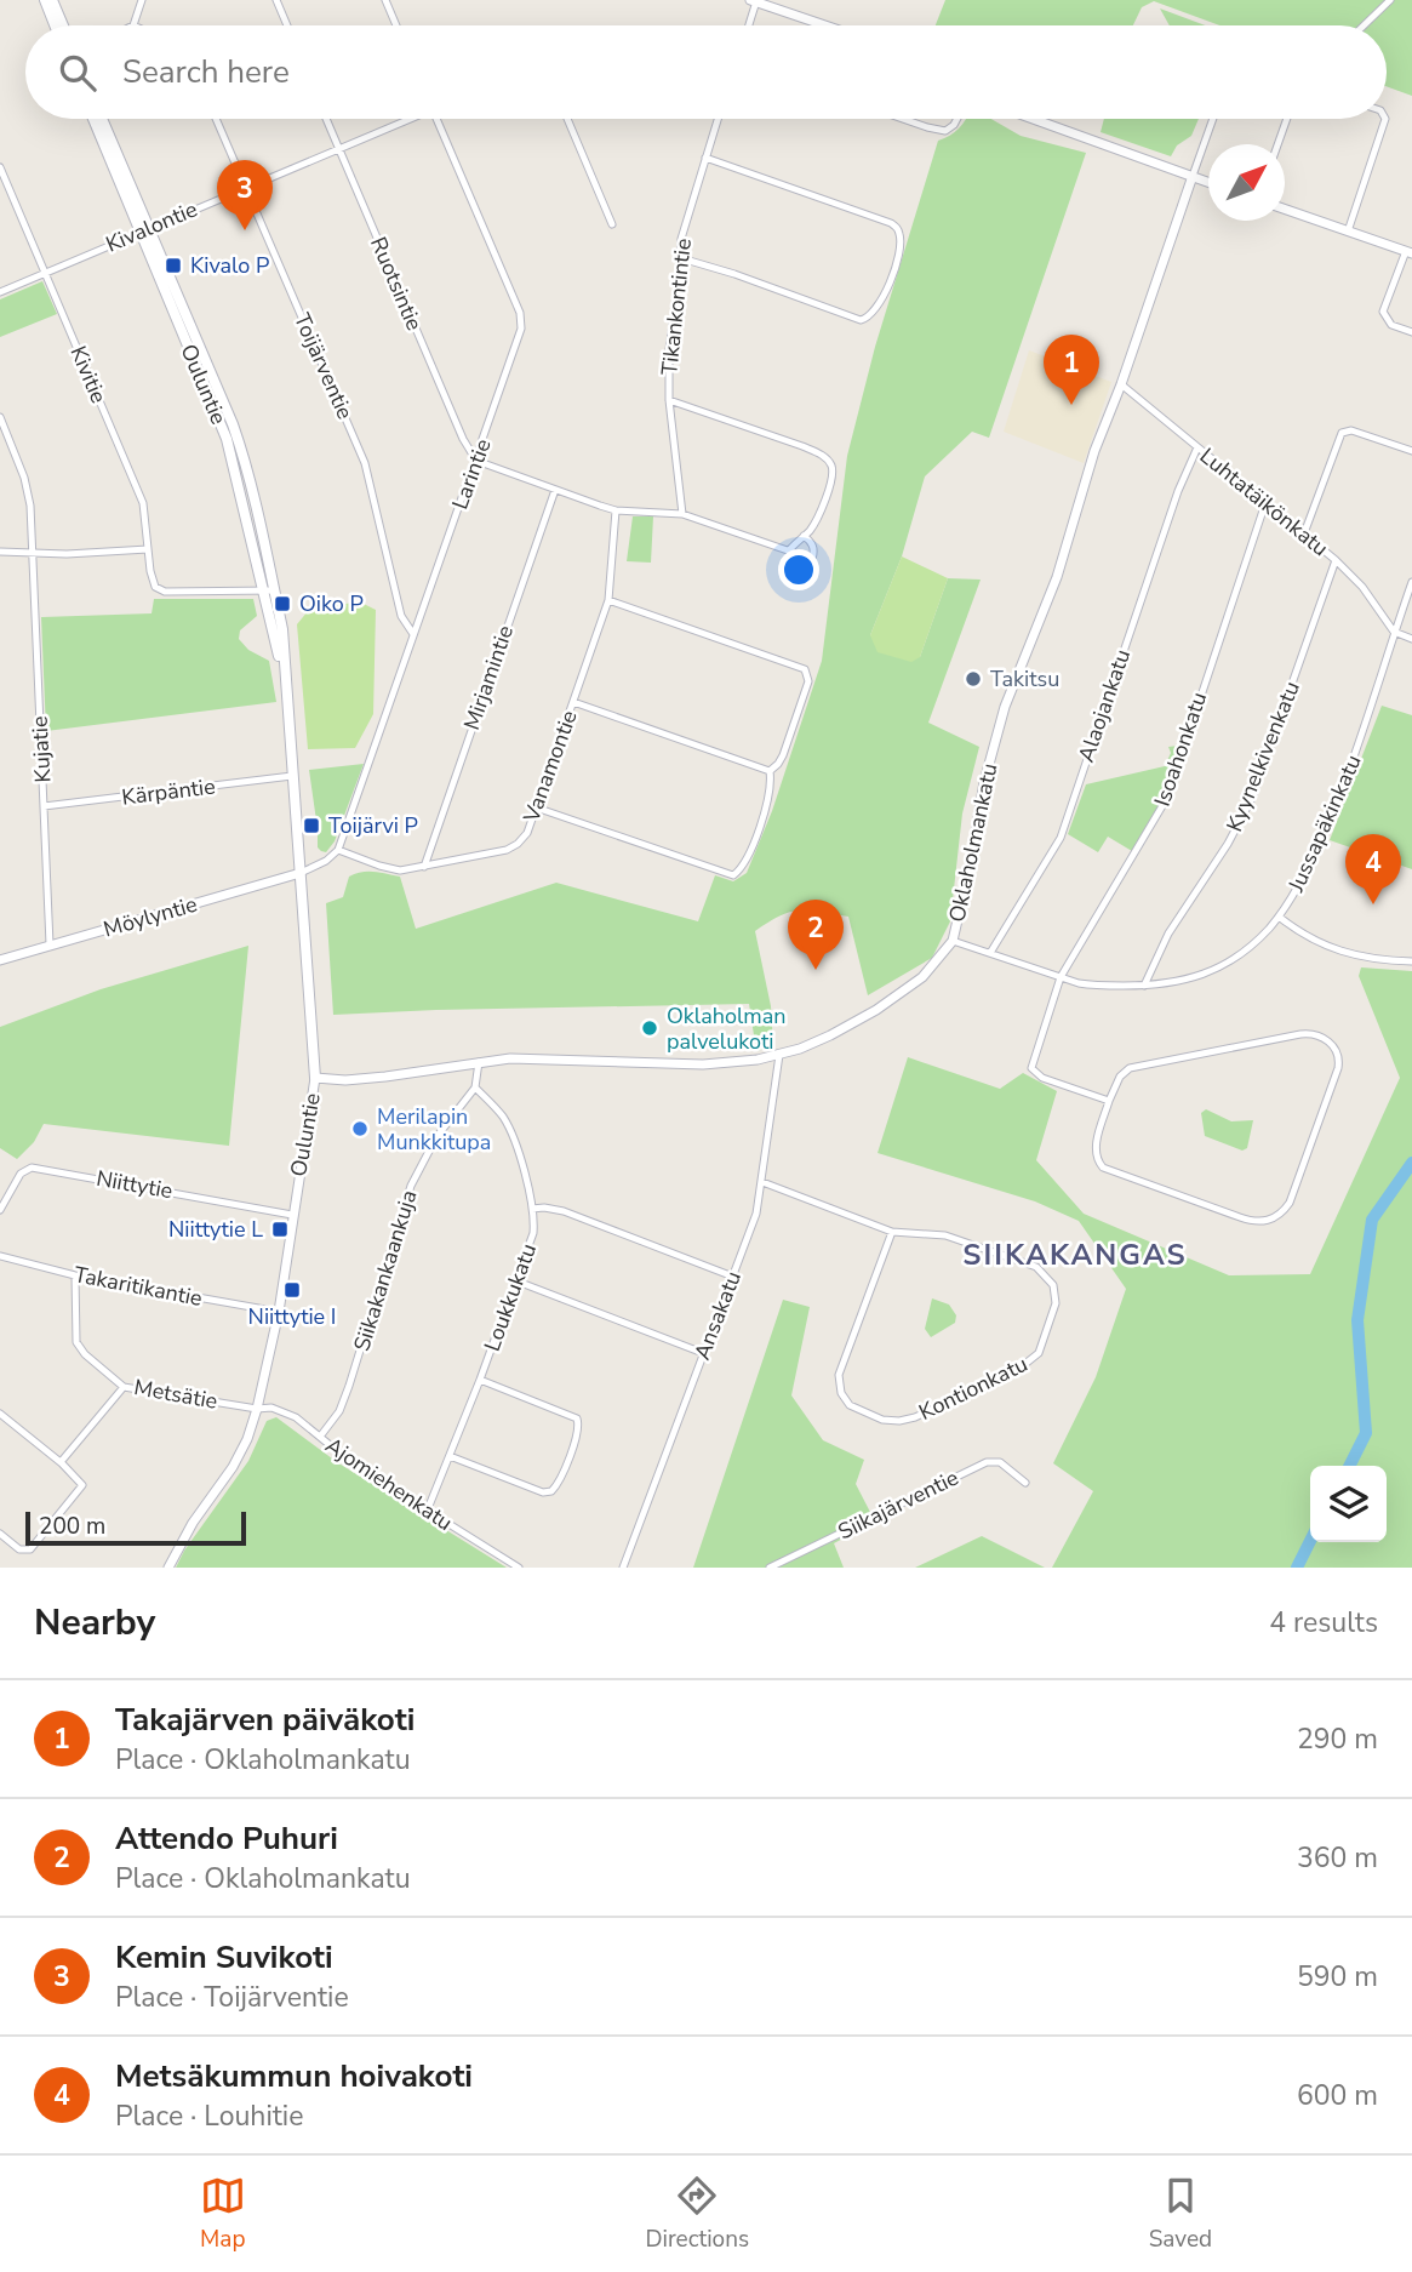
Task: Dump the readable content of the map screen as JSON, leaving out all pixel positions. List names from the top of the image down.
{
  "streets": {
    "main road": ["Ouluntie"],
    "street": [
      "Kivalontie",
      "Ruotsintie",
      "Tikankontintie",
      "Toijärventie",
      "Kivitie",
      "Larintie",
      "Luhtatäikönkatu",
      "Mirjamintie",
      "Alaojankatu",
      "Kujatie",
      "Isoahonkatu",
      "Kyynelkivenkatu",
      "Vanamontie",
      "Kärpäntie",
      "Jussapäkinkatu",
      "Oklaholmankatu",
      "Möylyntie",
      "Niittytie",
      "Siikakankaankuja",
      "Takaritikantie",
      "Loukkukatu",
      "Ansakatu",
      "Kontionkatu",
      "Metsätie",
      "Ajomiehenkatu",
      "Siikajärventie"
    ]
  },
  "crossings": [
    ["Kivalontie", "Ruotsintie"],
    ["Kivalontie", "Toijärventie"],
    ["Kivalontie", "Kivitie"],
    ["Kivalontie", "Ouluntie"],
    ["Ruotsintie", "Larintie"],
    ["Toijärventie", "Larintie"],
    ["Kivitie", "Ouluntie"],
    ["Ouluntie", "Kärpäntie"],
    ["Ouluntie", "Oklaholmankatu"],
    ["Ouluntie", "Möylyntie"],
    ["Ouluntie", "Niittytie"],
    ["Ouluntie", "Takaritikantie"],
    ["Ouluntie", "Metsätie"],
    ["Ouluntie", "Ajomiehenkatu"],
    ["Larintie", "Vanamontie"],
    ["Luhtatäikönkatu", "Alaojankatu"],
    ["Luhtatäikönkatu", "Isoahonkatu"],
    ["Luhtatäikönkatu", "Kyynelkivenkatu"],
    ["Luhtatäikönkatu", "Jussapäkinkatu"],
    ["Luhtatäikönkatu", "Oklaholmankatu"],
    ["Mirjamintie", "Vanamontie"],
    ["Alaojankatu", "Jussapäkinkatu"],
    ["Kujatie", "Kärpäntie"],
    ["Kujatie", "Möylyntie"],
    ["Isoahonkatu", "Jussapäkinkatu"],
    ["Kyynelkivenkatu", "Jussapäkinkatu"],
    ["Jussapäkinkatu", "Oklaholmankatu"],
    ["Oklaholmankatu", "Siikakankaankuja"],
    ["Oklaholmankatu", "Ansakatu"],
    ["Siikakankaankuja", "Loukkukatu"],
    ["Siikakankaankuja", "Ajomiehenkatu"],
    ["Takaritikantie", "Metsätie"],
    ["Loukkukatu", "Ajomiehenkatu"],
    ["Ansakatu", "Kontionkatu"],
    ["Metsätie", "Ajomiehenkatu"]
  ],
  "districts": ["SIIKAKANGAS"],
  "places": {
    "transit": [
      "Kivalo P",
      "Oiko P",
      "Toijärvi P",
      "Niittytie L",
      "Niittytie I"
    ],
    "other": ["Takitsu", "Oklaholman palvelukoti", "Merilapin Munkkitupa"]
  },
  "scale_bar": "200 m",
  "north": "top right",
  "page": {
    "search": "Search here",
    "pins": [
      "3",
      "1",
      "4",
      "2"
    ],
    "scale": "200 m",
    "heading": ["Nearby", "4 results"],
    "list": [
      {
        "mark": "1",
        "name": "Takajärven päiväkoti",
        "note": "Place · Oklaholmankatu",
        "value": "290 m"
      },
      {
        "mark": "2",
        "name": "Attendo Puhuri",
        "note": "Place · Oklaholmankatu",
        "value": "360 m"
      },
      {
        "mark": "3",
        "name": "Kemin Suvikoti",
        "note": "Place · Toijärventie",
        "value": "590 m"
      },
      {
        "mark": "4",
        "name": "Metsäkummun hoivakoti",
        "note": "Place · Louhitie",
        "value": "600 m"
      }
    ],
    "nav": ["Map", "Directions", "Saved"]
  }
}
